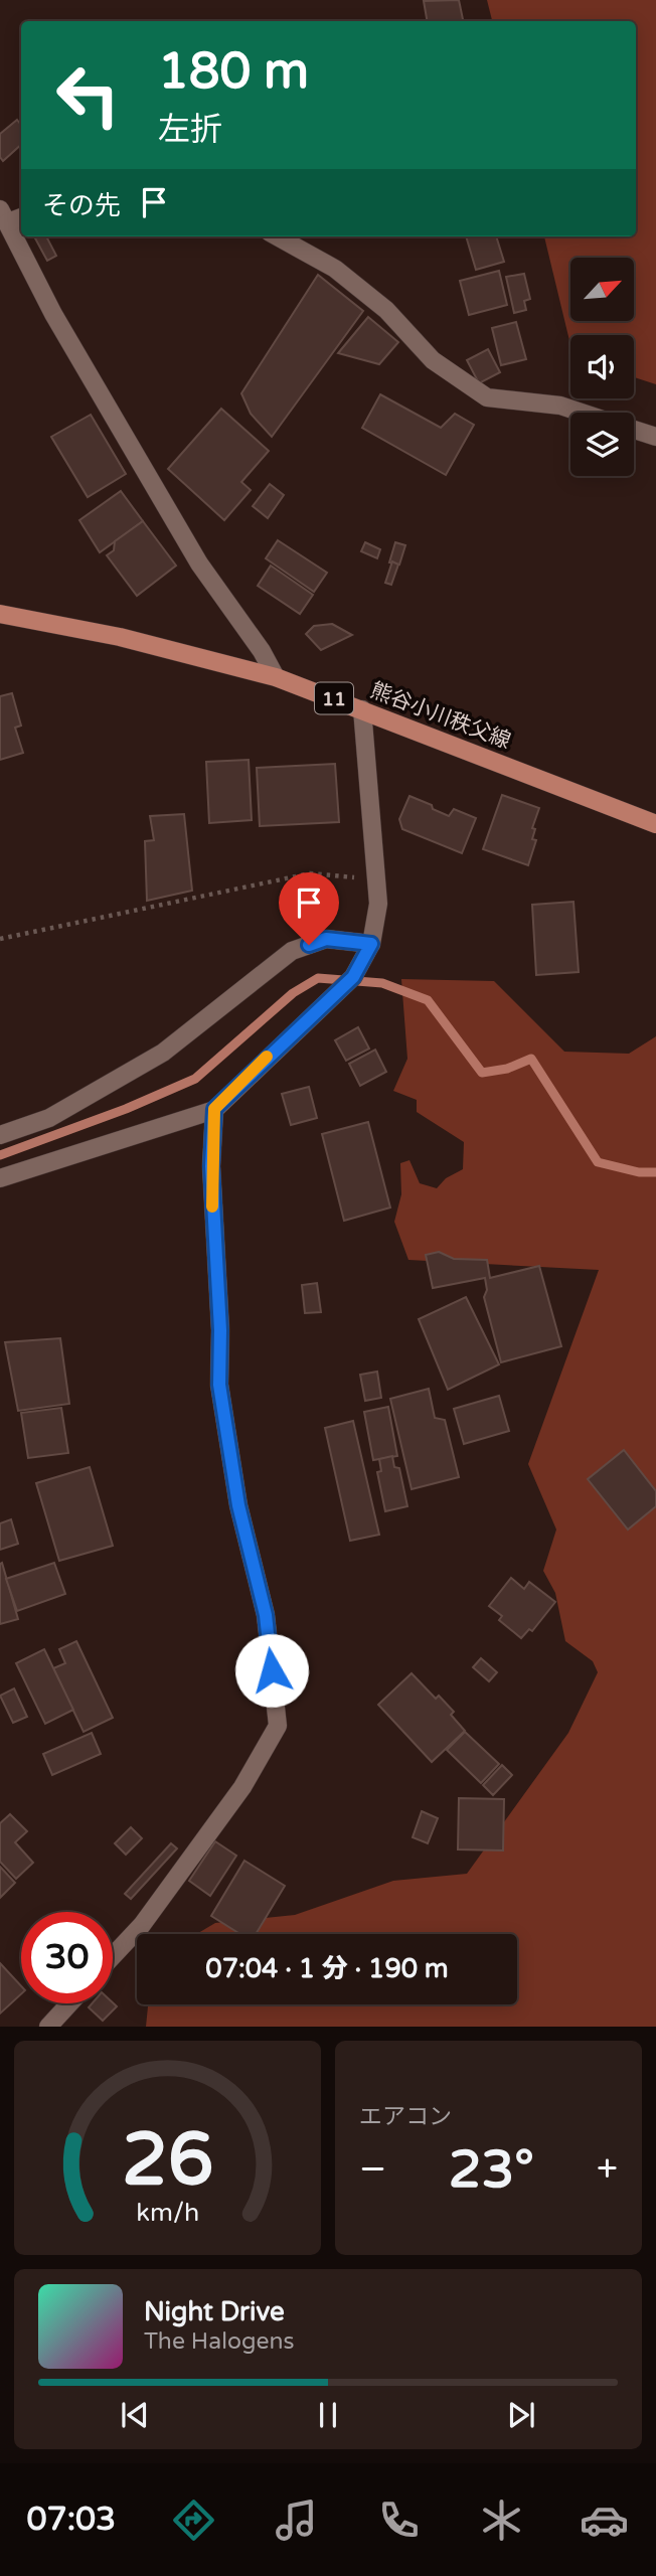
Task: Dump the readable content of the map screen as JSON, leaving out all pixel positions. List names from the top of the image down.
{
  "streets": {
    "main road": ["11", "熊谷小川秩父線"]
  },
  "north": "top right",
  "page": {
    "turn": ["180 m", "左折"],
    "then": "その先",
    "limit": "30",
    "trip": "07:04 · 1 分 · 190 m",
    "tile": "エアコン",
    "heat": ["−", "23°", "+"],
    "song": ["Night Drive", "The Halogens"],
    "tabs": "07:03",
    "gauge": ["26", "km/h"]
  }
}
